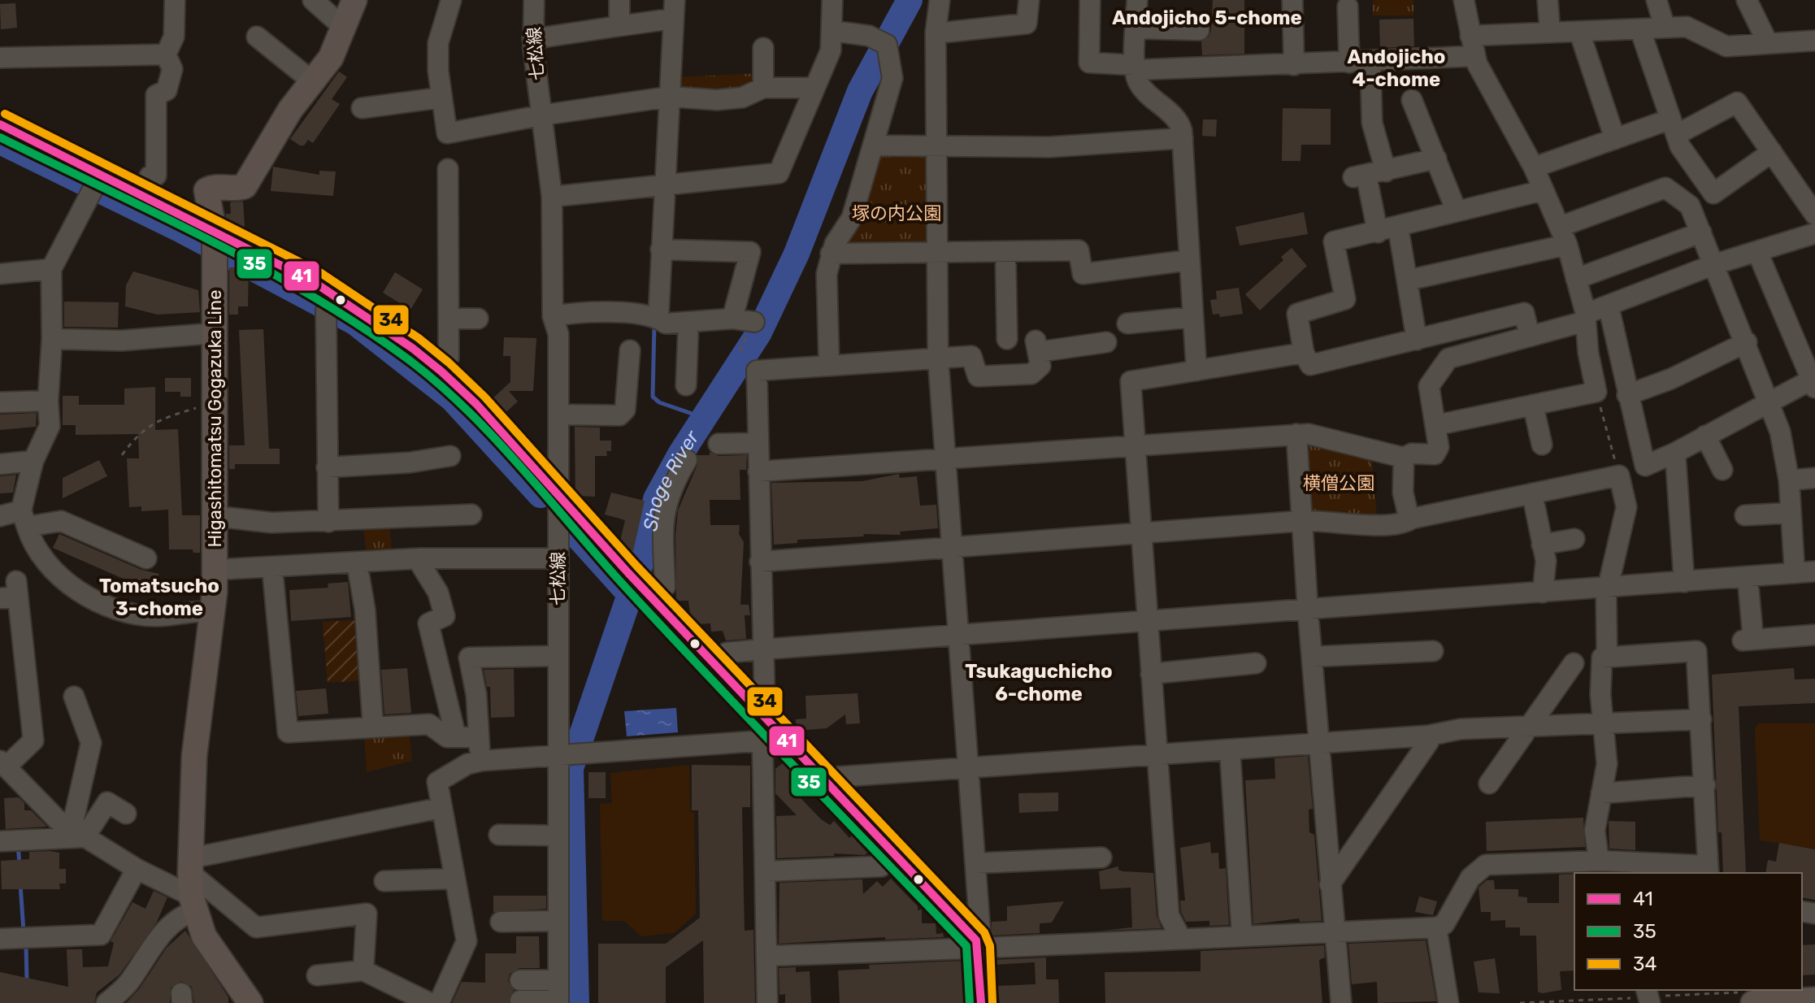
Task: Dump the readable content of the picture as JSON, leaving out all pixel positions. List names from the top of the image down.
{
  "streets": {
    "main road": ["Higashitomatsu Gogazuka Line"],
    "street": ["七松線"]
  },
  "districts": [
    "Andojicho 5-chome",
    "Andojicho 4-chome",
    "Tomatsucho 3-chome",
    "Tsukaguchicho 6-chome"
  ],
  "water": ["Shoge River"],
  "parks": ["塚の内公園", "横僧公園"],
  "lines": ["transit line 34", "transit line 41", "transit line 35"],
  "legend": ["41", "35", "34"]
}
